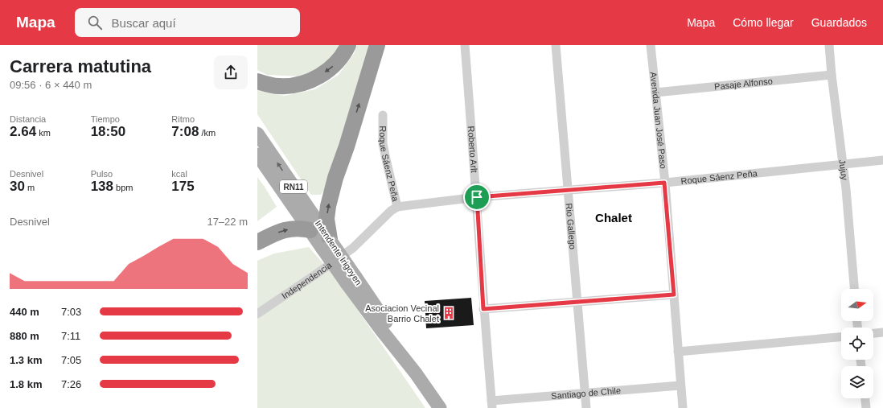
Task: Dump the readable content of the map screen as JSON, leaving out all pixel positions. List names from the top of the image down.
{
  "streets": {
    "main road": ["RN11", "Intendente Irigoyen"],
    "street": [
      "Pasaje Alfonso",
      "Avenida Juan José Paso",
      "Roberto Arlt",
      "Roque Sáenz Peña",
      "Jujuy",
      "Rio Gallego",
      "Independencia",
      "Santiago de Chile"
    ]
  },
  "crossings": [
    ["Pasaje Alfonso", "Avenida Juan José Paso"],
    ["Pasaje Alfonso", "Jujuy"],
    ["Avenida Juan José Paso", "Roque Sáenz Peña"],
    ["Avenida Juan José Paso", "Santiago de Chile"],
    ["Roberto Arlt", "Roque Sáenz Peña"],
    ["Roberto Arlt", "Santiago de Chile"],
    ["Roque Sáenz Peña", "Jujuy"],
    ["Roque Sáenz Peña", "Rio Gallego"],
    ["Roque Sáenz Peña", "Independencia"],
    ["Rio Gallego", "Santiago de Chile"]
  ],
  "districts": ["Chalet"],
  "places": {
    "building": ["Asociacion Vecinal Barrio Chalet"]
  },
  "north": "right",
  "page": {
    "header": "Mapa",
    "search": "Buscar aquí",
    "nav": ["Mapa", "Cómo llegar", "Guardados"],
    "heading": ["Carrera matutina", "09:56 · 6 × 440 m"],
    "stats": [
      ["Distancia", "2.64 km"],
      ["Tiempo", "18:50"],
      ["Ritmo", "7:08 /km"],
      ["Desnivel", "30 m"],
      ["Pulso", "138 bpm"],
      ["kcal", "175"]
    ],
    "chart": ["Desnivel", "17–22 m"],
    "list": [
      {
        "name": "440 m",
        "note": "7:03"
      },
      {
        "name": "880 m",
        "note": "7:11"
      },
      {
        "name": "1.3 km",
        "note": "7:05"
      },
      {
        "name": "1.8 km",
        "note": "7:26"
      }
    ]
  }
}
